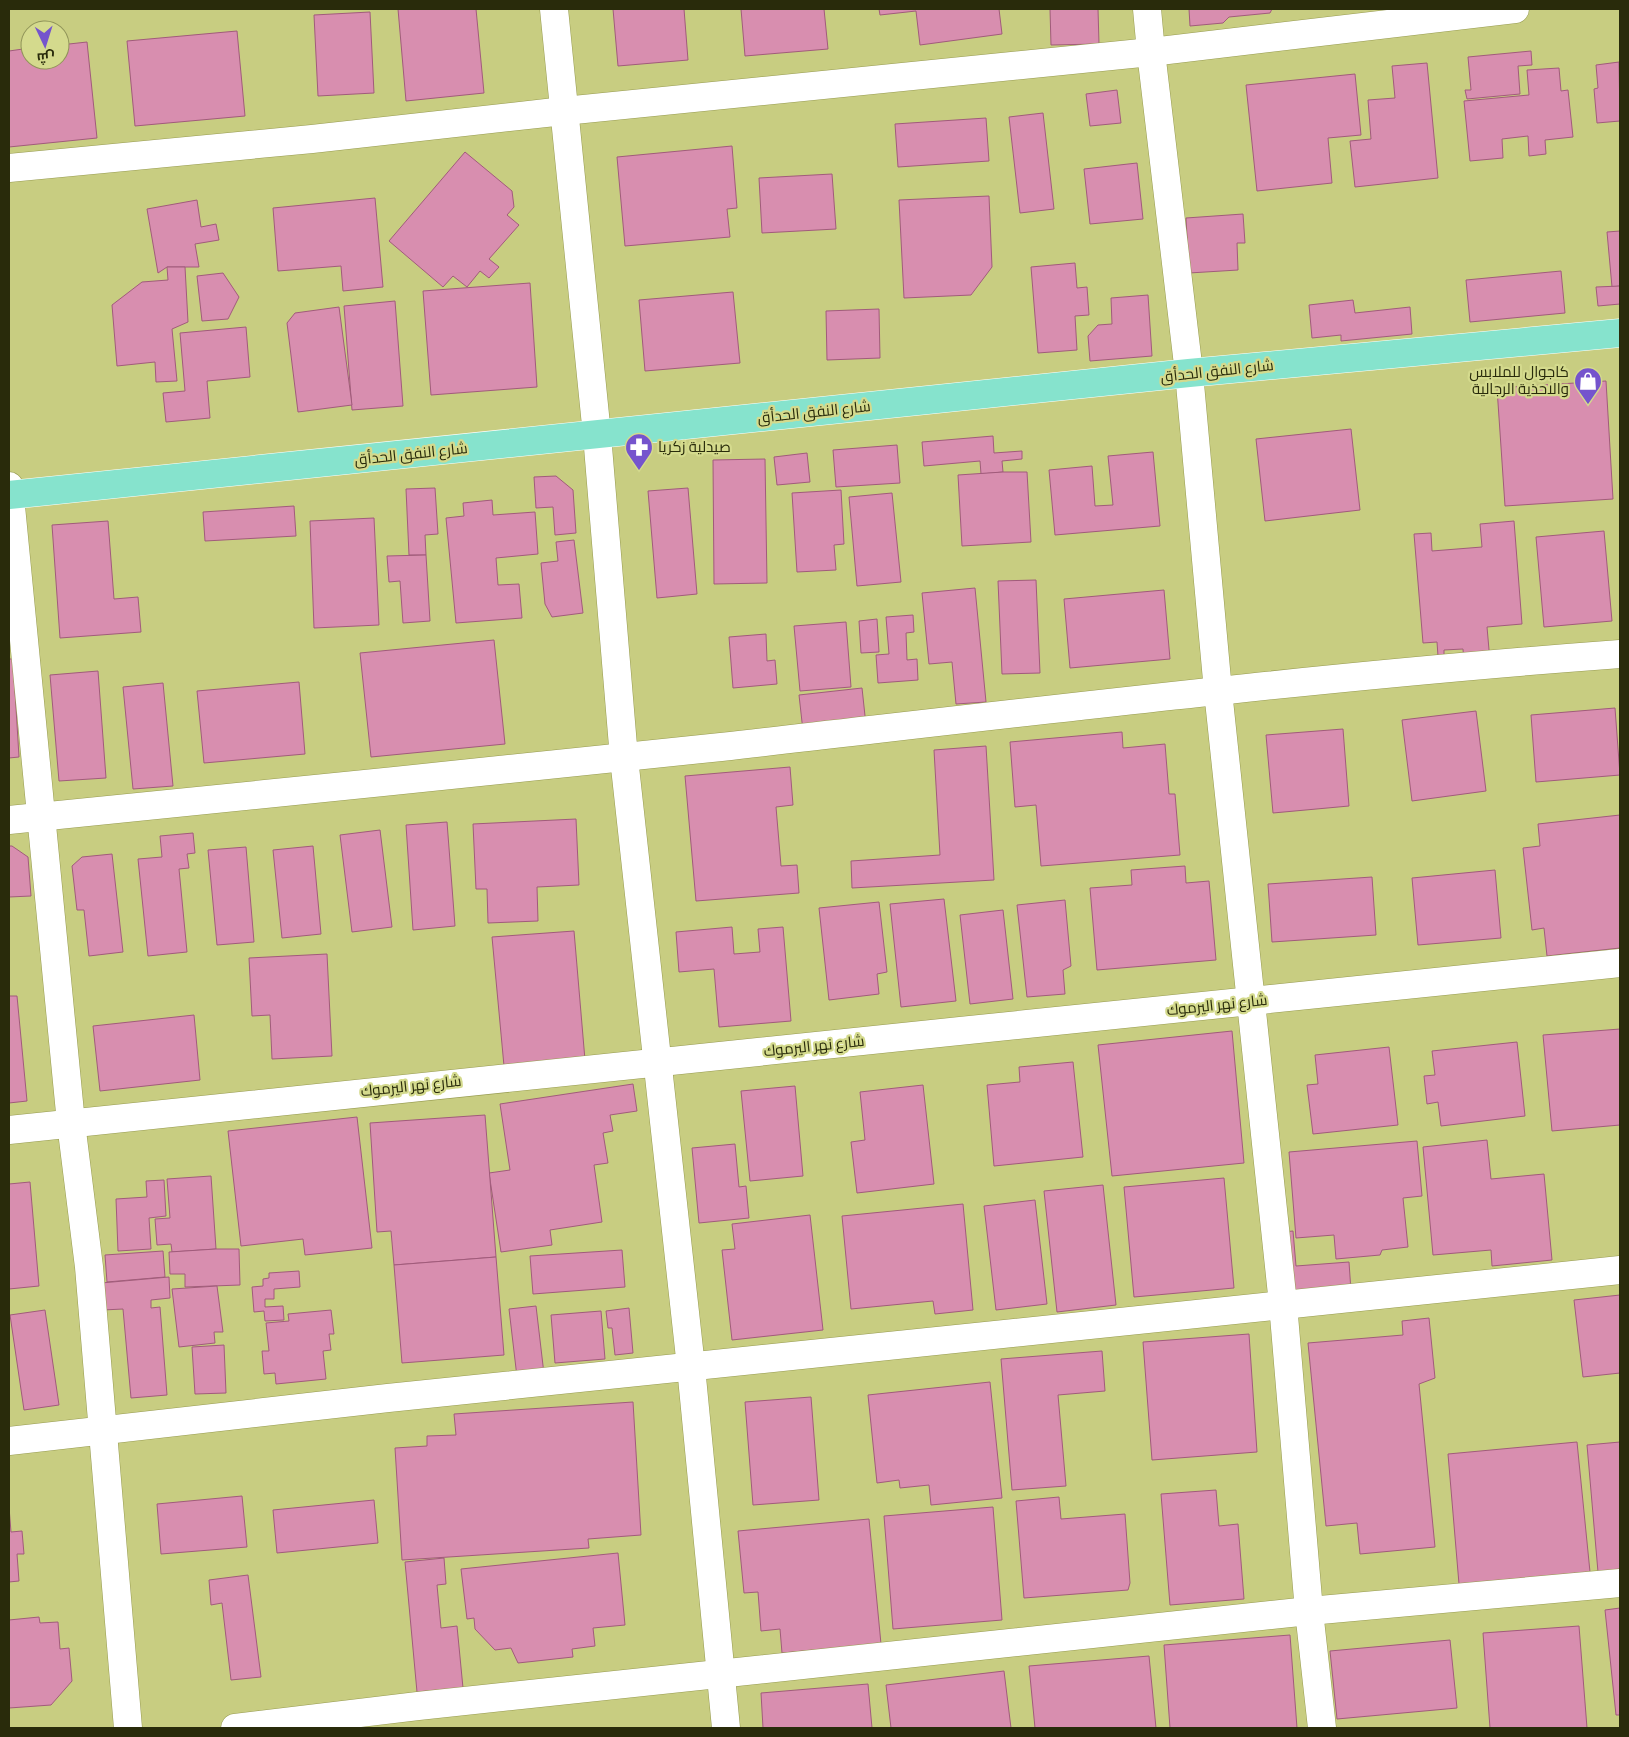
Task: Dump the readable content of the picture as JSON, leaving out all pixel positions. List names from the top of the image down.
{
  "streets": {
    "main road": ["شارع النفق الحدأق"],
    "street": ["شارع نهر اليرموك"]
  },
  "places": {
    "shop": ["كاجوال للملابس والاحذية الرجالية"],
    "pharmacy": ["صيدلية زكريا"]
  },
  "north": "bottom"
}
